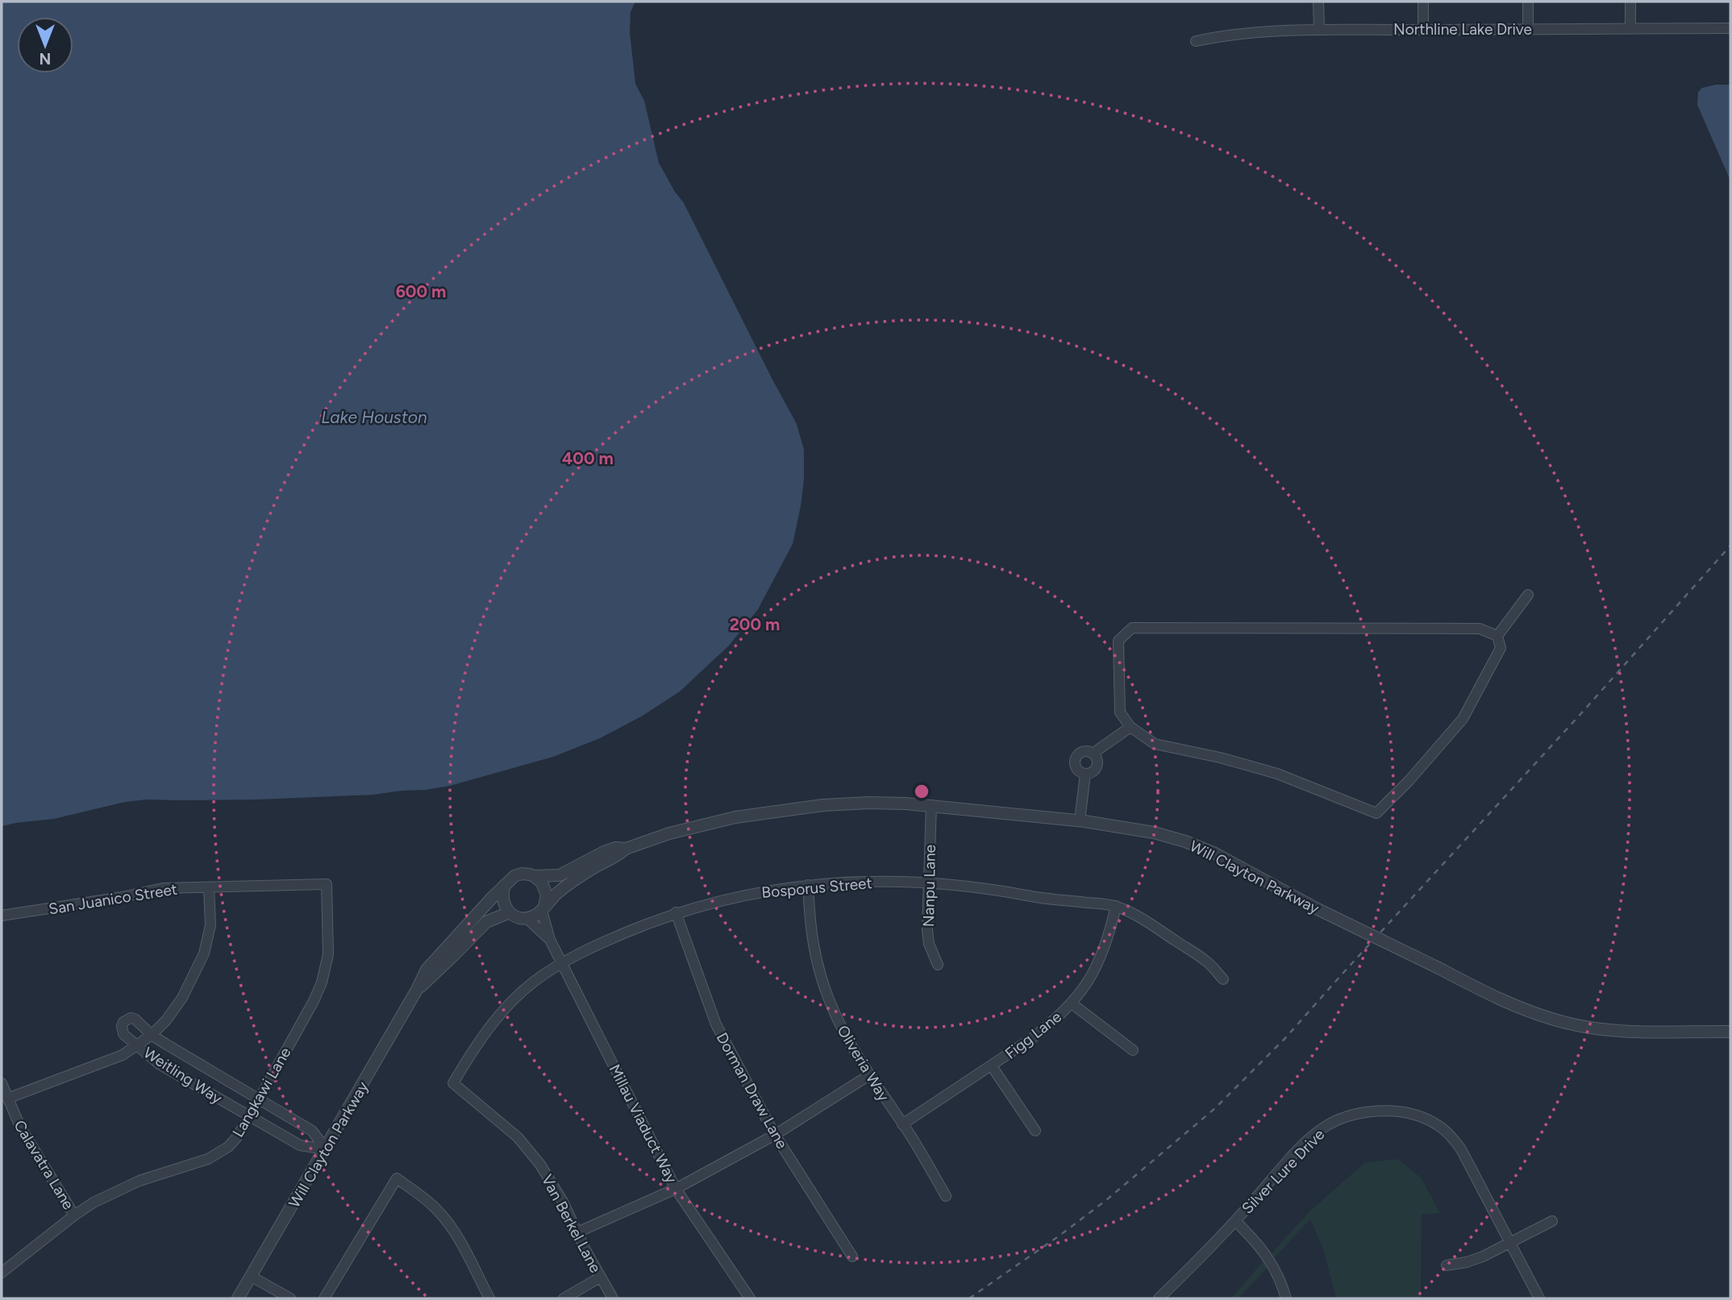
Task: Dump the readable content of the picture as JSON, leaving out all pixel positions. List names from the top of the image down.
{
  "streets": {
    "street": [
      "Northline Lake Drive",
      "Will Clayton Parkway",
      "Nanpu Lane",
      "Bosporus Street",
      "San Juanico Street",
      "Figg Lane",
      "Oliveria Way",
      "Weitling Way",
      "Dorman Draw Lane",
      "Langkawi Lane",
      "Millau Viaduct Way",
      "Calavatra Lane",
      "Silver Lure Drive",
      "Van Berkel Lane"
    ]
  },
  "crossings": [
    ["Will Clayton Parkway", "Nanpu Lane"],
    ["Will Clayton Parkway", "Weitling Way"],
    ["Will Clayton Parkway", "Millau Viaduct Way"],
    ["Nanpu Lane", "Bosporus Street"],
    ["Bosporus Street", "Figg Lane"],
    ["Bosporus Street", "Oliveria Way"],
    ["Bosporus Street", "Dorman Draw Lane"],
    ["Bosporus Street", "Millau Viaduct Way"],
    ["Bosporus Street", "Van Berkel Lane"],
    ["San Juanico Street", "Langkawi Lane"],
    ["Figg Lane", "Oliveria Way"],
    ["Weitling Way", "Langkawi Lane"],
    ["Langkawi Lane", "Calavatra Lane"]
  ],
  "water": ["Lake Houston"],
  "north": "bottom",
  "rings": ["600 m", "400 m", "200 m"]
}
